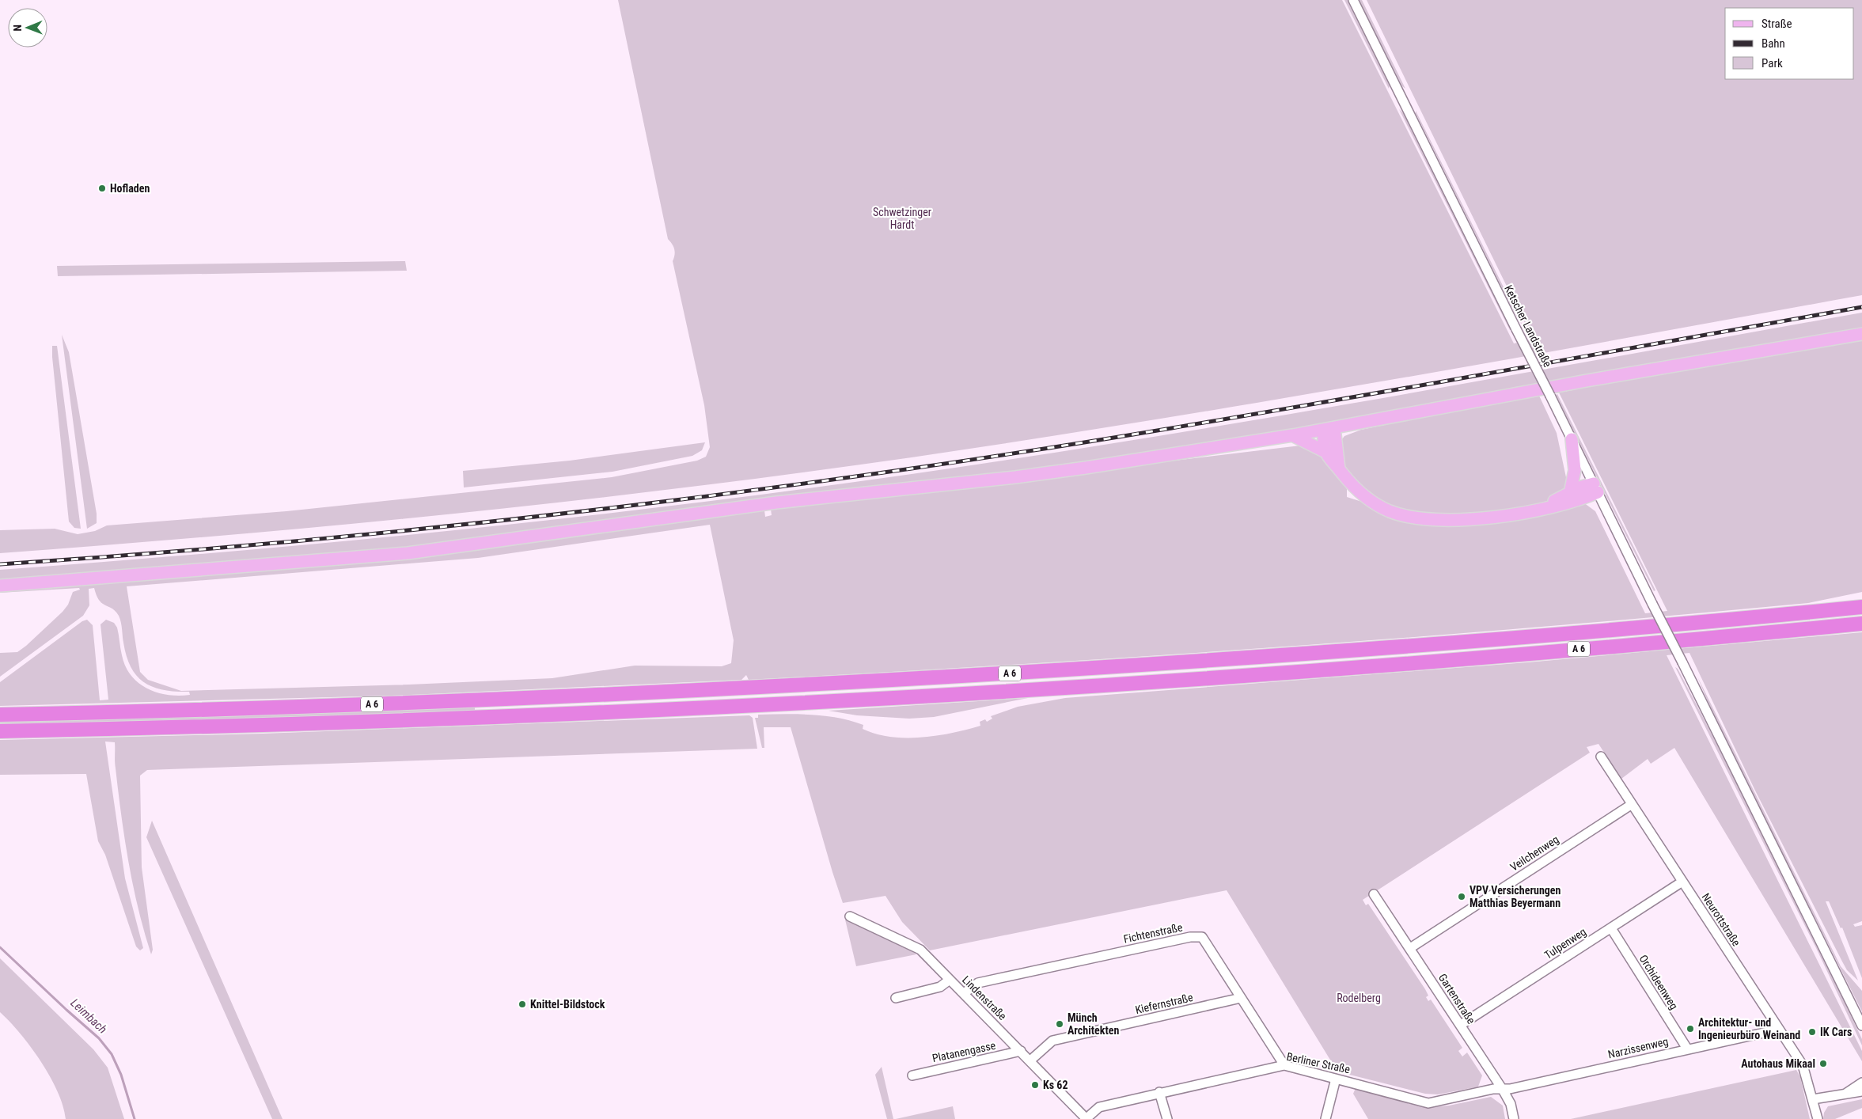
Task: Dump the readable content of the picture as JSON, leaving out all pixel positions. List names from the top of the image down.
{
  "streets": {
    "highway": ["A 6"],
    "street": [
      "Ketscher Landstraße",
      "Veilchenweg",
      "Neurottstraße",
      "Fichtenstraße",
      "Tulpenweg",
      "Orchideenweg",
      "Lindenstraße",
      "Gartenstraße",
      "Kiefernstraße",
      "Narzissenweg",
      "Platanengasse",
      "Berliner Straße"
    ]
  },
  "crossings": [
    ["Veilchenweg", "Neurottstraße"],
    ["Veilchenweg", "Gartenstraße"],
    ["Neurottstraße", "Tulpenweg"],
    ["Neurottstraße", "Narzissenweg"],
    ["Fichtenstraße", "Lindenstraße"],
    ["Fichtenstraße", "Kiefernstraße"],
    ["Fichtenstraße", "Berliner Straße"],
    ["Tulpenweg", "Orchideenweg"],
    ["Tulpenweg", "Gartenstraße"],
    ["Orchideenweg", "Narzissenweg"],
    ["Lindenstraße", "Kiefernstraße"],
    ["Lindenstraße", "Platanengasse"],
    ["Lindenstraße", "Berliner Straße"],
    ["Gartenstraße", "Narzissenweg"],
    ["Gartenstraße", "Berliner Straße"],
    ["Narzissenweg", "Berliner Straße"]
  ],
  "water": ["Leimbach"],
  "parks": ["Schwetzinger Hardt", "Rodelberg"],
  "places": [
    "Hofladen",
    "VPV Versicherungen Matthias Beyermann",
    "Knittel-Bildstock",
    "Münch Architekten",
    "Architektur- und Ingenieurbüro Weinand",
    "IK Cars",
    "Autohaus Mikaal",
    "Ks 62"
  ],
  "legend": ["Straße", "Bahn", "Park"],
  "north": "left"
}
